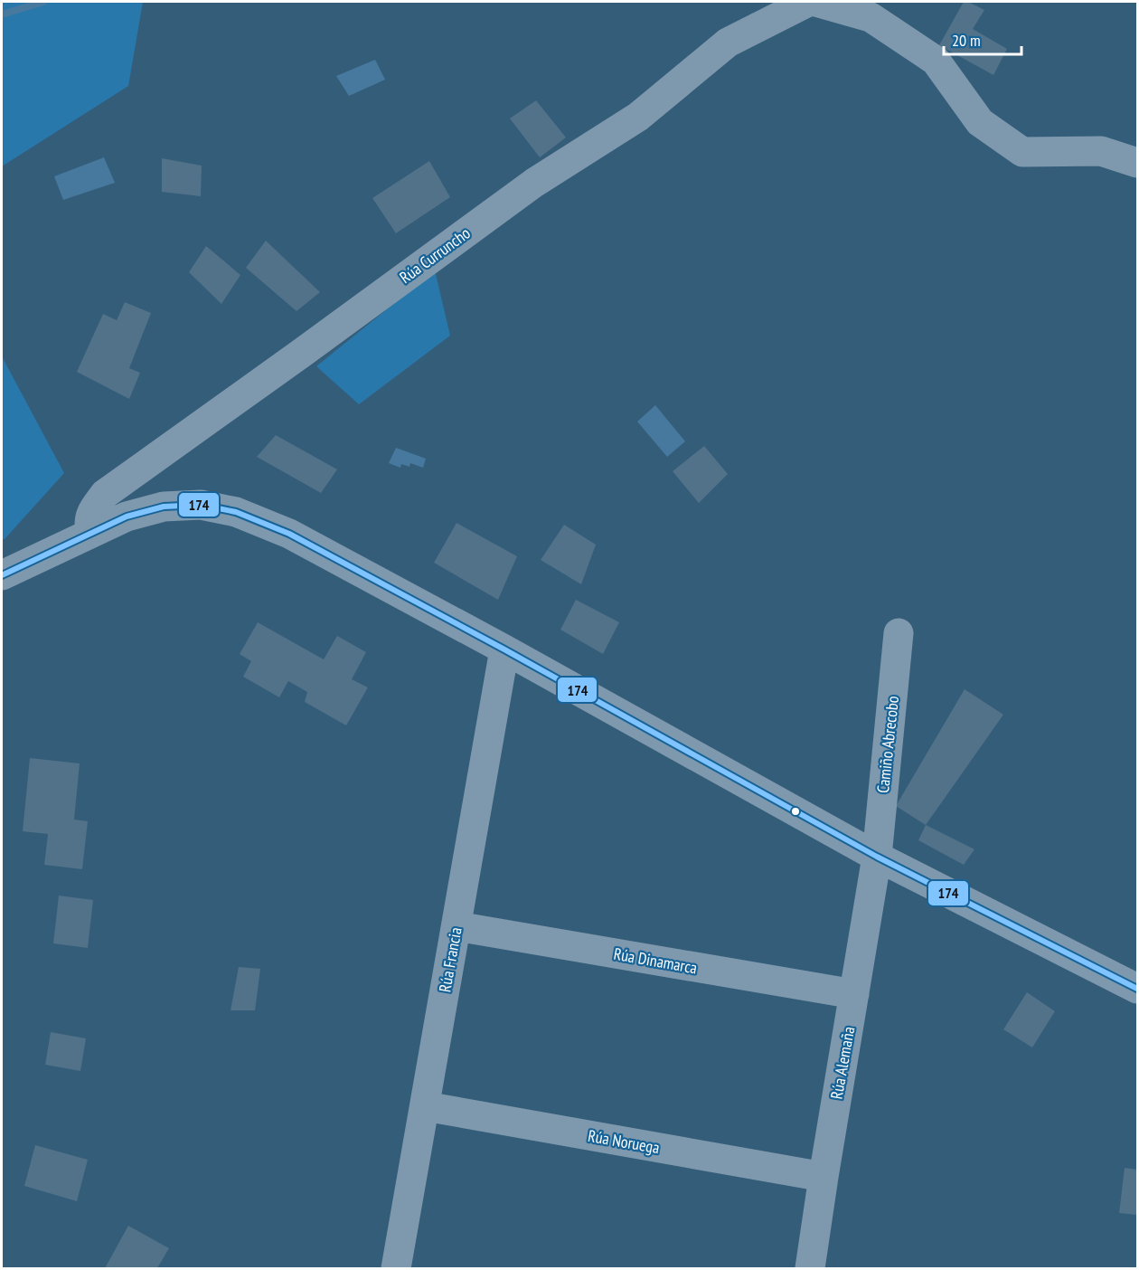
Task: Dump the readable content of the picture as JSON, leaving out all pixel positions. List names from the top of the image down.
{
  "streets": {
    "street": [
      "Rúa Curruncho",
      "Camiño Abrecobo",
      "Rúa Francia",
      "Rúa Dinamarca",
      "Rúa Alemaña",
      "Rúa Noruega"
    ]
  },
  "crossings": [
    ["Camiño Abrecobo", "Rúa Alemaña"],
    ["Rúa Francia", "Rúa Dinamarca"],
    ["Rúa Francia", "Rúa Noruega"],
    ["Rúa Dinamarca", "Rúa Alemaña"],
    ["Rúa Alemaña", "Rúa Noruega"]
  ],
  "lines": ["transit line 174"],
  "scale_bar": "20 m"
}
